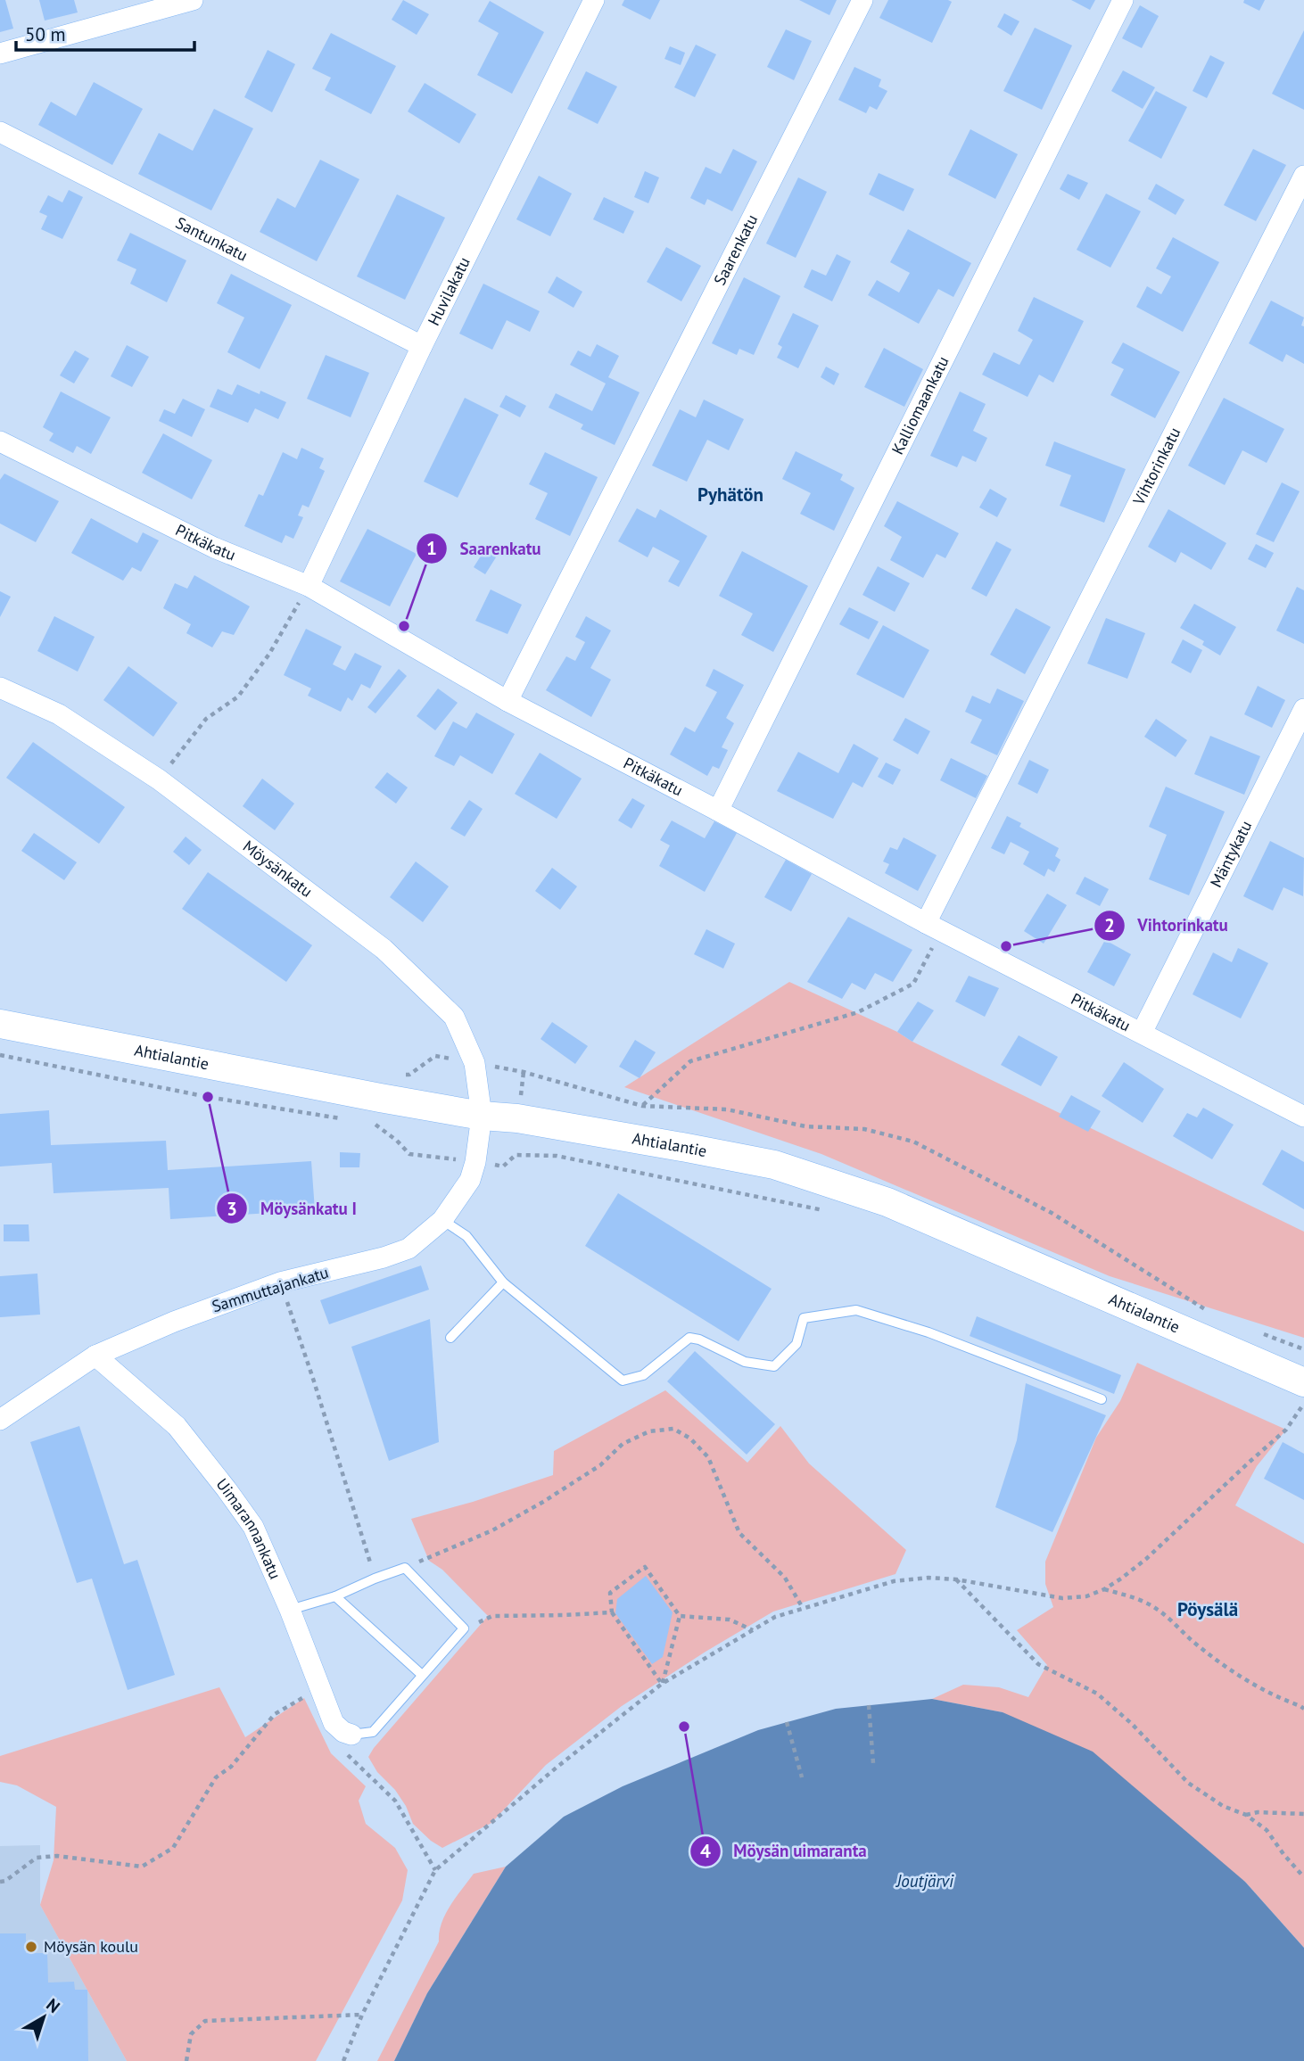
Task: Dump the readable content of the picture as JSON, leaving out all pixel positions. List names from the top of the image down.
{
  "streets": {
    "main road": ["Ahtialantie"],
    "street": [
      "Santunkatu",
      "Saarenkatu",
      "Huvilakatu",
      "Kalliomaankatu",
      "Vihtorinkatu",
      "Pitkäkatu",
      "Mäntykatu",
      "Möysänkatu",
      "Sammuttajankatu",
      "Uimarannankatu"
    ]
  },
  "crossings": [
    ["Santunkatu", "Huvilakatu"],
    ["Saarenkatu", "Pitkäkatu"],
    ["Huvilakatu", "Pitkäkatu"],
    ["Kalliomaankatu", "Pitkäkatu"],
    ["Vihtorinkatu", "Pitkäkatu"],
    ["Pitkäkatu", "Mäntykatu"],
    ["Möysänkatu", "Ahtialantie"],
    ["Möysänkatu", "Sammuttajankatu"],
    ["Ahtialantie", "Sammuttajankatu"],
    ["Sammuttajankatu", "Uimarannankatu"]
  ],
  "districts": ["Pyhätön", "Pöysälä"],
  "water": ["Joutjärvi"],
  "places": [
    "Saarenkatu",
    "Vihtorinkatu",
    "Möysänkatu I",
    "Möysän uimaranta",
    "Möysän koulu"
  ],
  "scale_bar": "50 m",
  "north": "top right"
}
